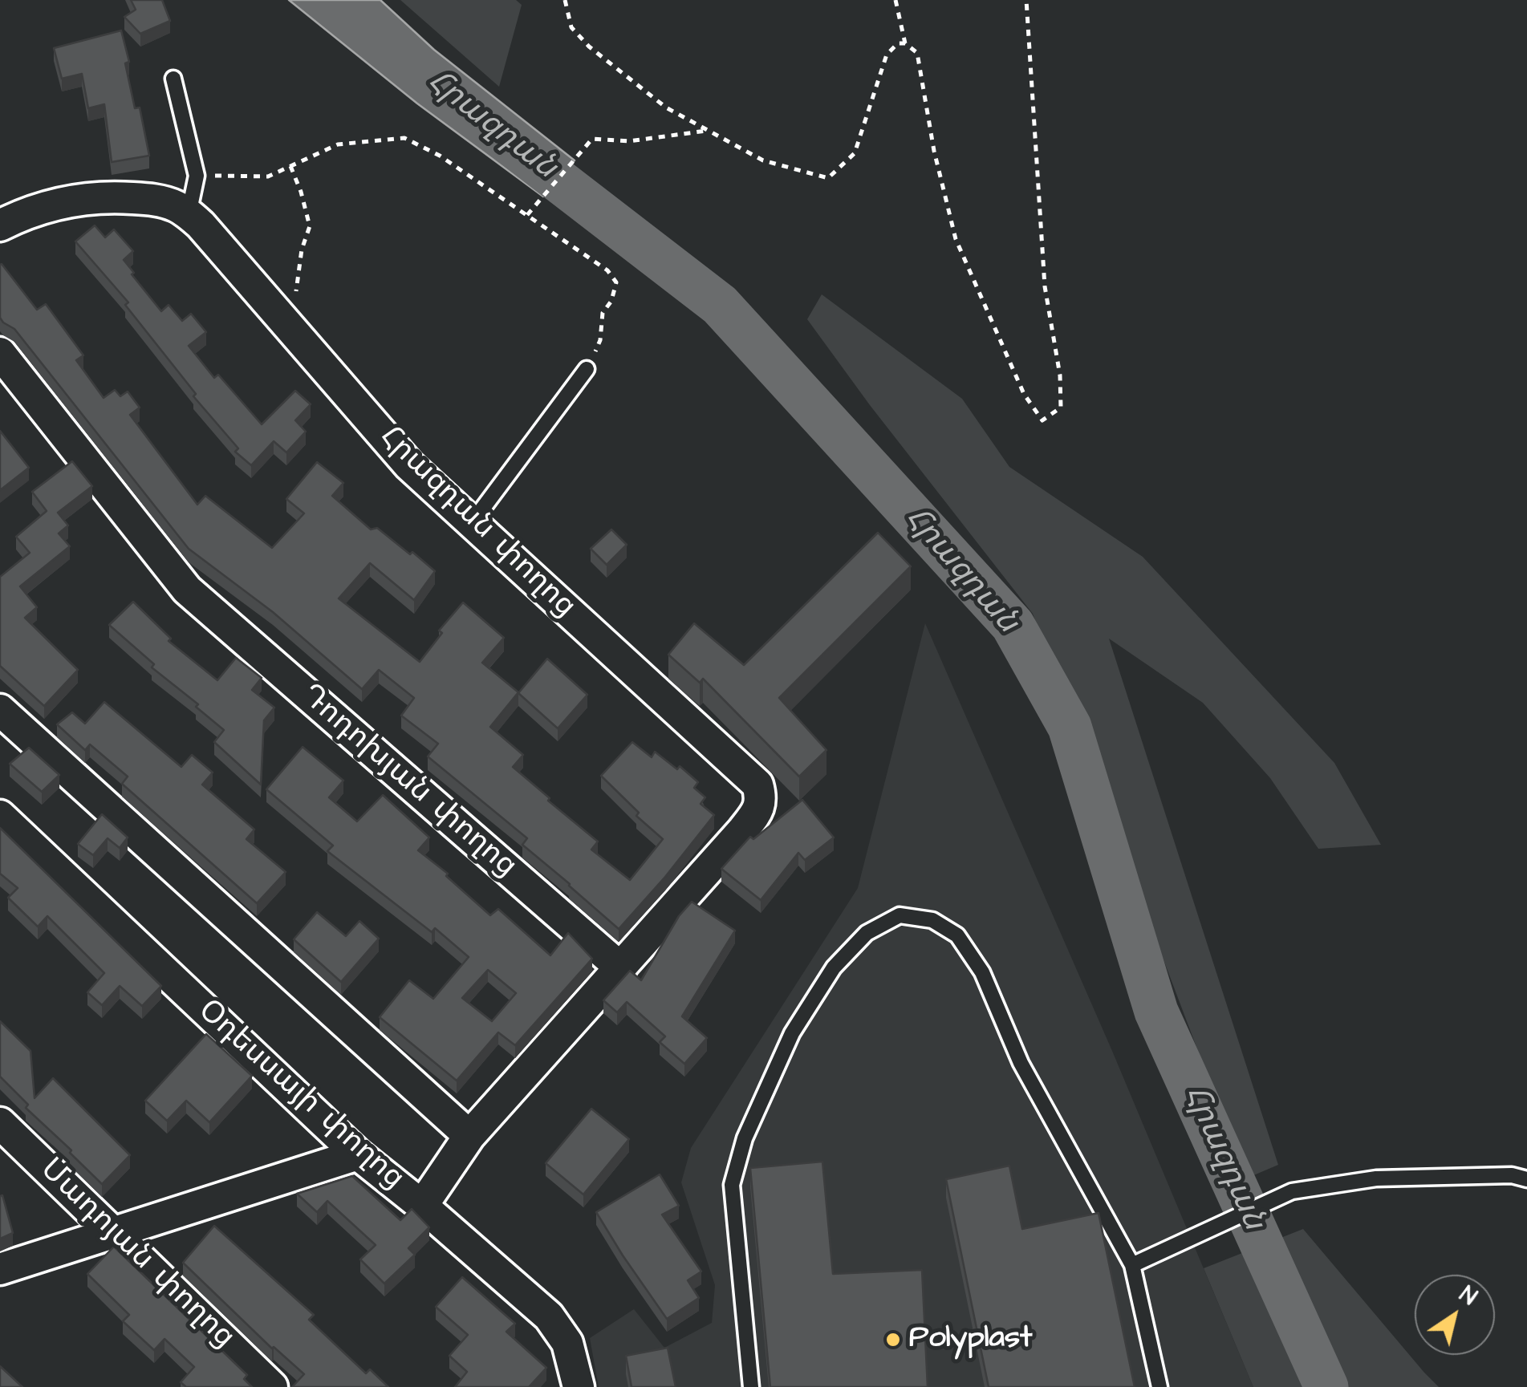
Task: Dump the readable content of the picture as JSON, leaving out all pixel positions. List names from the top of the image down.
{
  "streets": {
    "street": [
      "Հրազդան փողոց",
      "Դոդոխյան փողոց",
      "Օդեսսայի փողոց",
      "Մադոյան փողոց"
    ]
  },
  "crossings": [
    ["Հրազդան փողոց", "Դոդոխյան փողոց"]
  ],
  "water": ["Հրազդան"],
  "places": ["Polyplast"],
  "north": "top right"
}
